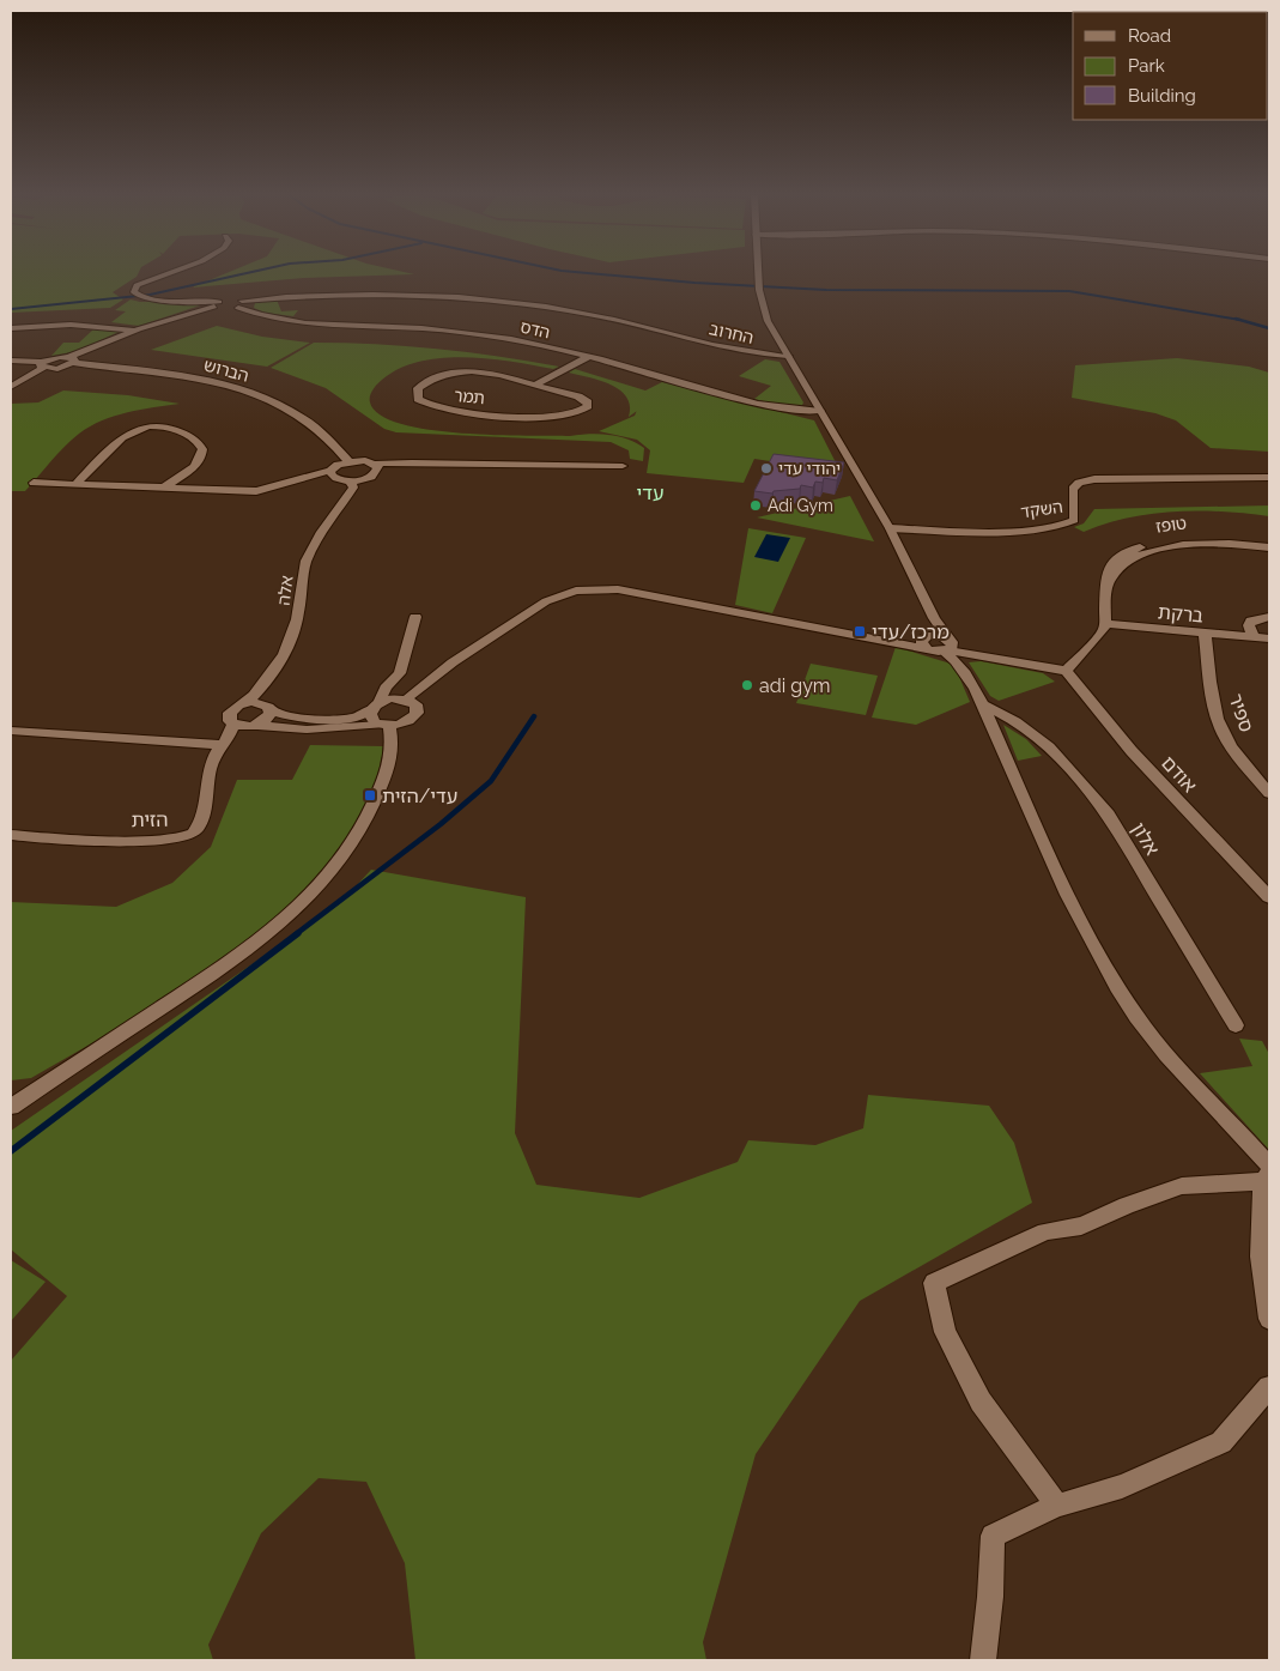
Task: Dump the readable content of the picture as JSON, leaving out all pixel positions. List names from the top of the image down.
{
  "streets": {
    "street": [
      "הדס",
      "החרוב",
      "הברוש",
      "תמר",
      "השקד",
      "טופז",
      "אלה",
      "ברקת",
      "ספיר",
      "אודם",
      "הזית",
      "אלון"
    ]
  },
  "crossings": [
    ["הדס", "החרוב"],
    ["טופז", "ברקת"],
    ["אלה", "הזית"],
    ["ברקת", "ספיר"]
  ],
  "districts": ["עדי"],
  "places": {
    "other": ["יהודי עדי", "Adi Gym", "adi gym"],
    "transit": ["מרכז/עדי", "עדי/הזית"]
  },
  "legend": ["Road", "Park", "Building"]
}
